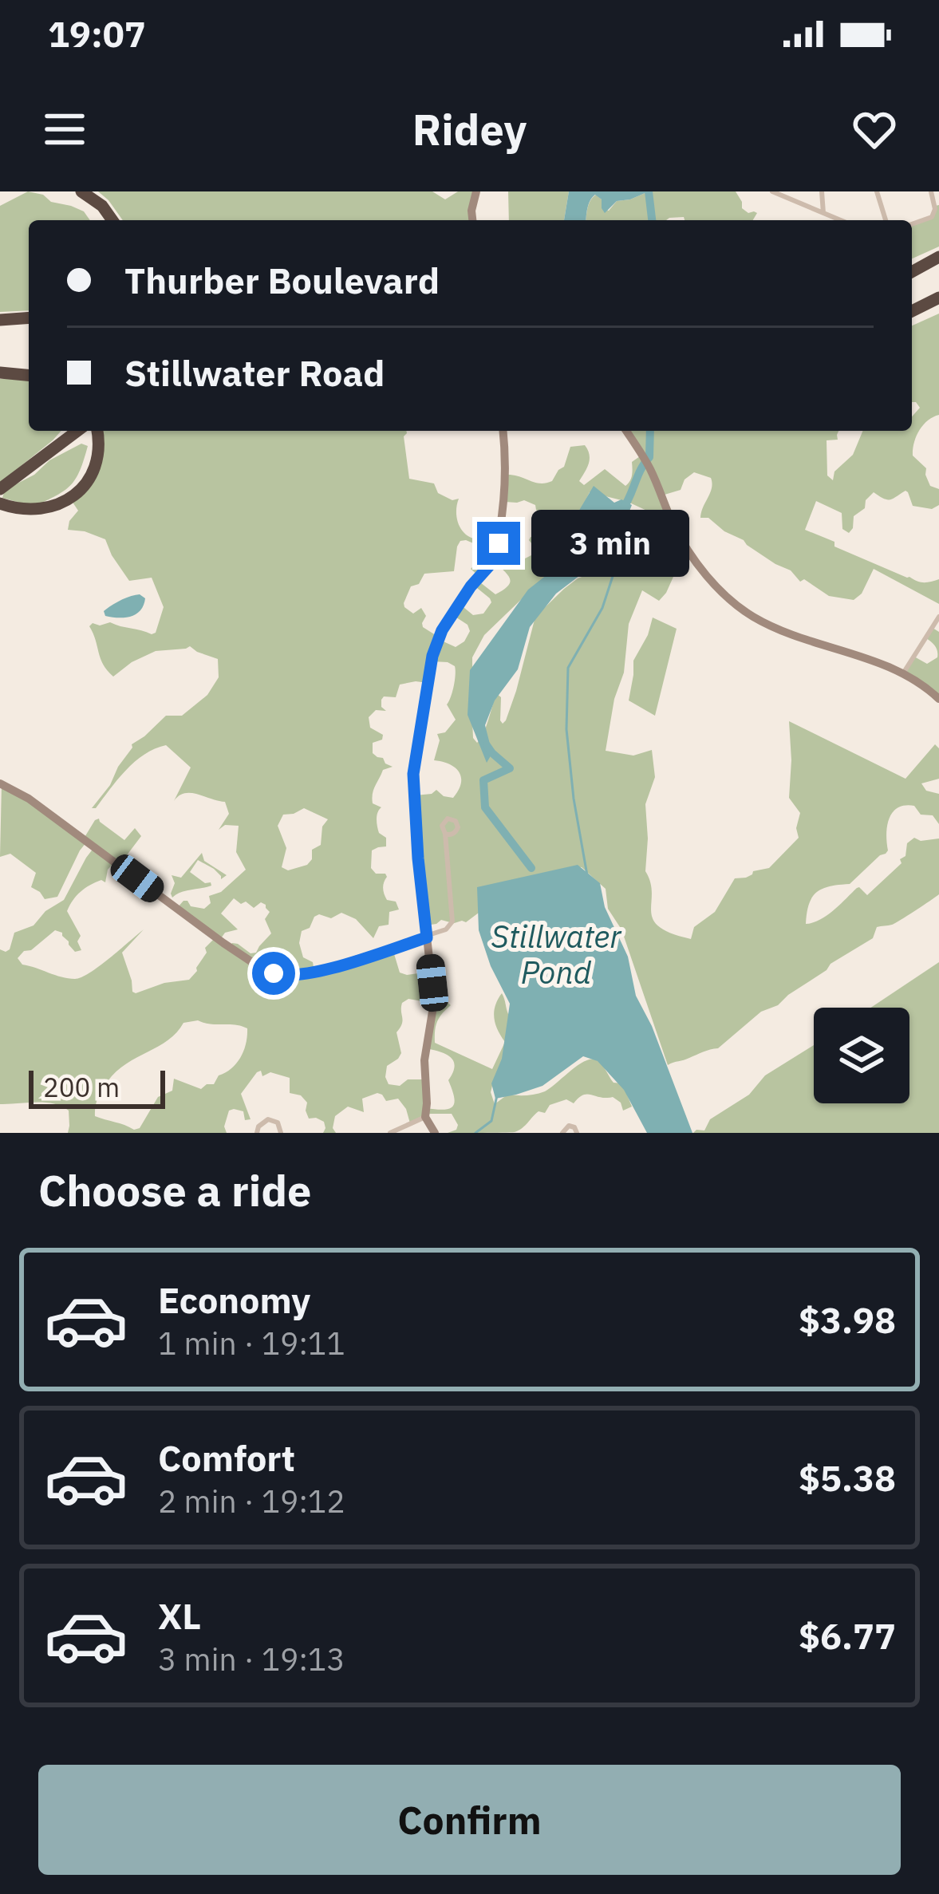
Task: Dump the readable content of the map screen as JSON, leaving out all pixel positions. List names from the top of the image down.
{
  "water": ["Stillwater Pond"],
  "scale_bar": "200 m",
  "page": {
    "status": "19:07",
    "header": "Ridey",
    "banner": ["Thurber Boulevard", "Stillwater Road"],
    "bubble": "3 min",
    "scale": "200 m",
    "heading": "Choose a ride",
    "list": [
      {
        "name": "Economy",
        "note": "1 min · 19:11",
        "value": "$3.98"
      },
      {
        "name": "Comfort",
        "note": "2 min · 19:12",
        "value": "$5.38"
      },
      {
        "name": "XL",
        "note": "3 min · 19:13",
        "value": "$6.77"
      }
    ],
    "buttons": "Confirm"
  }
}
